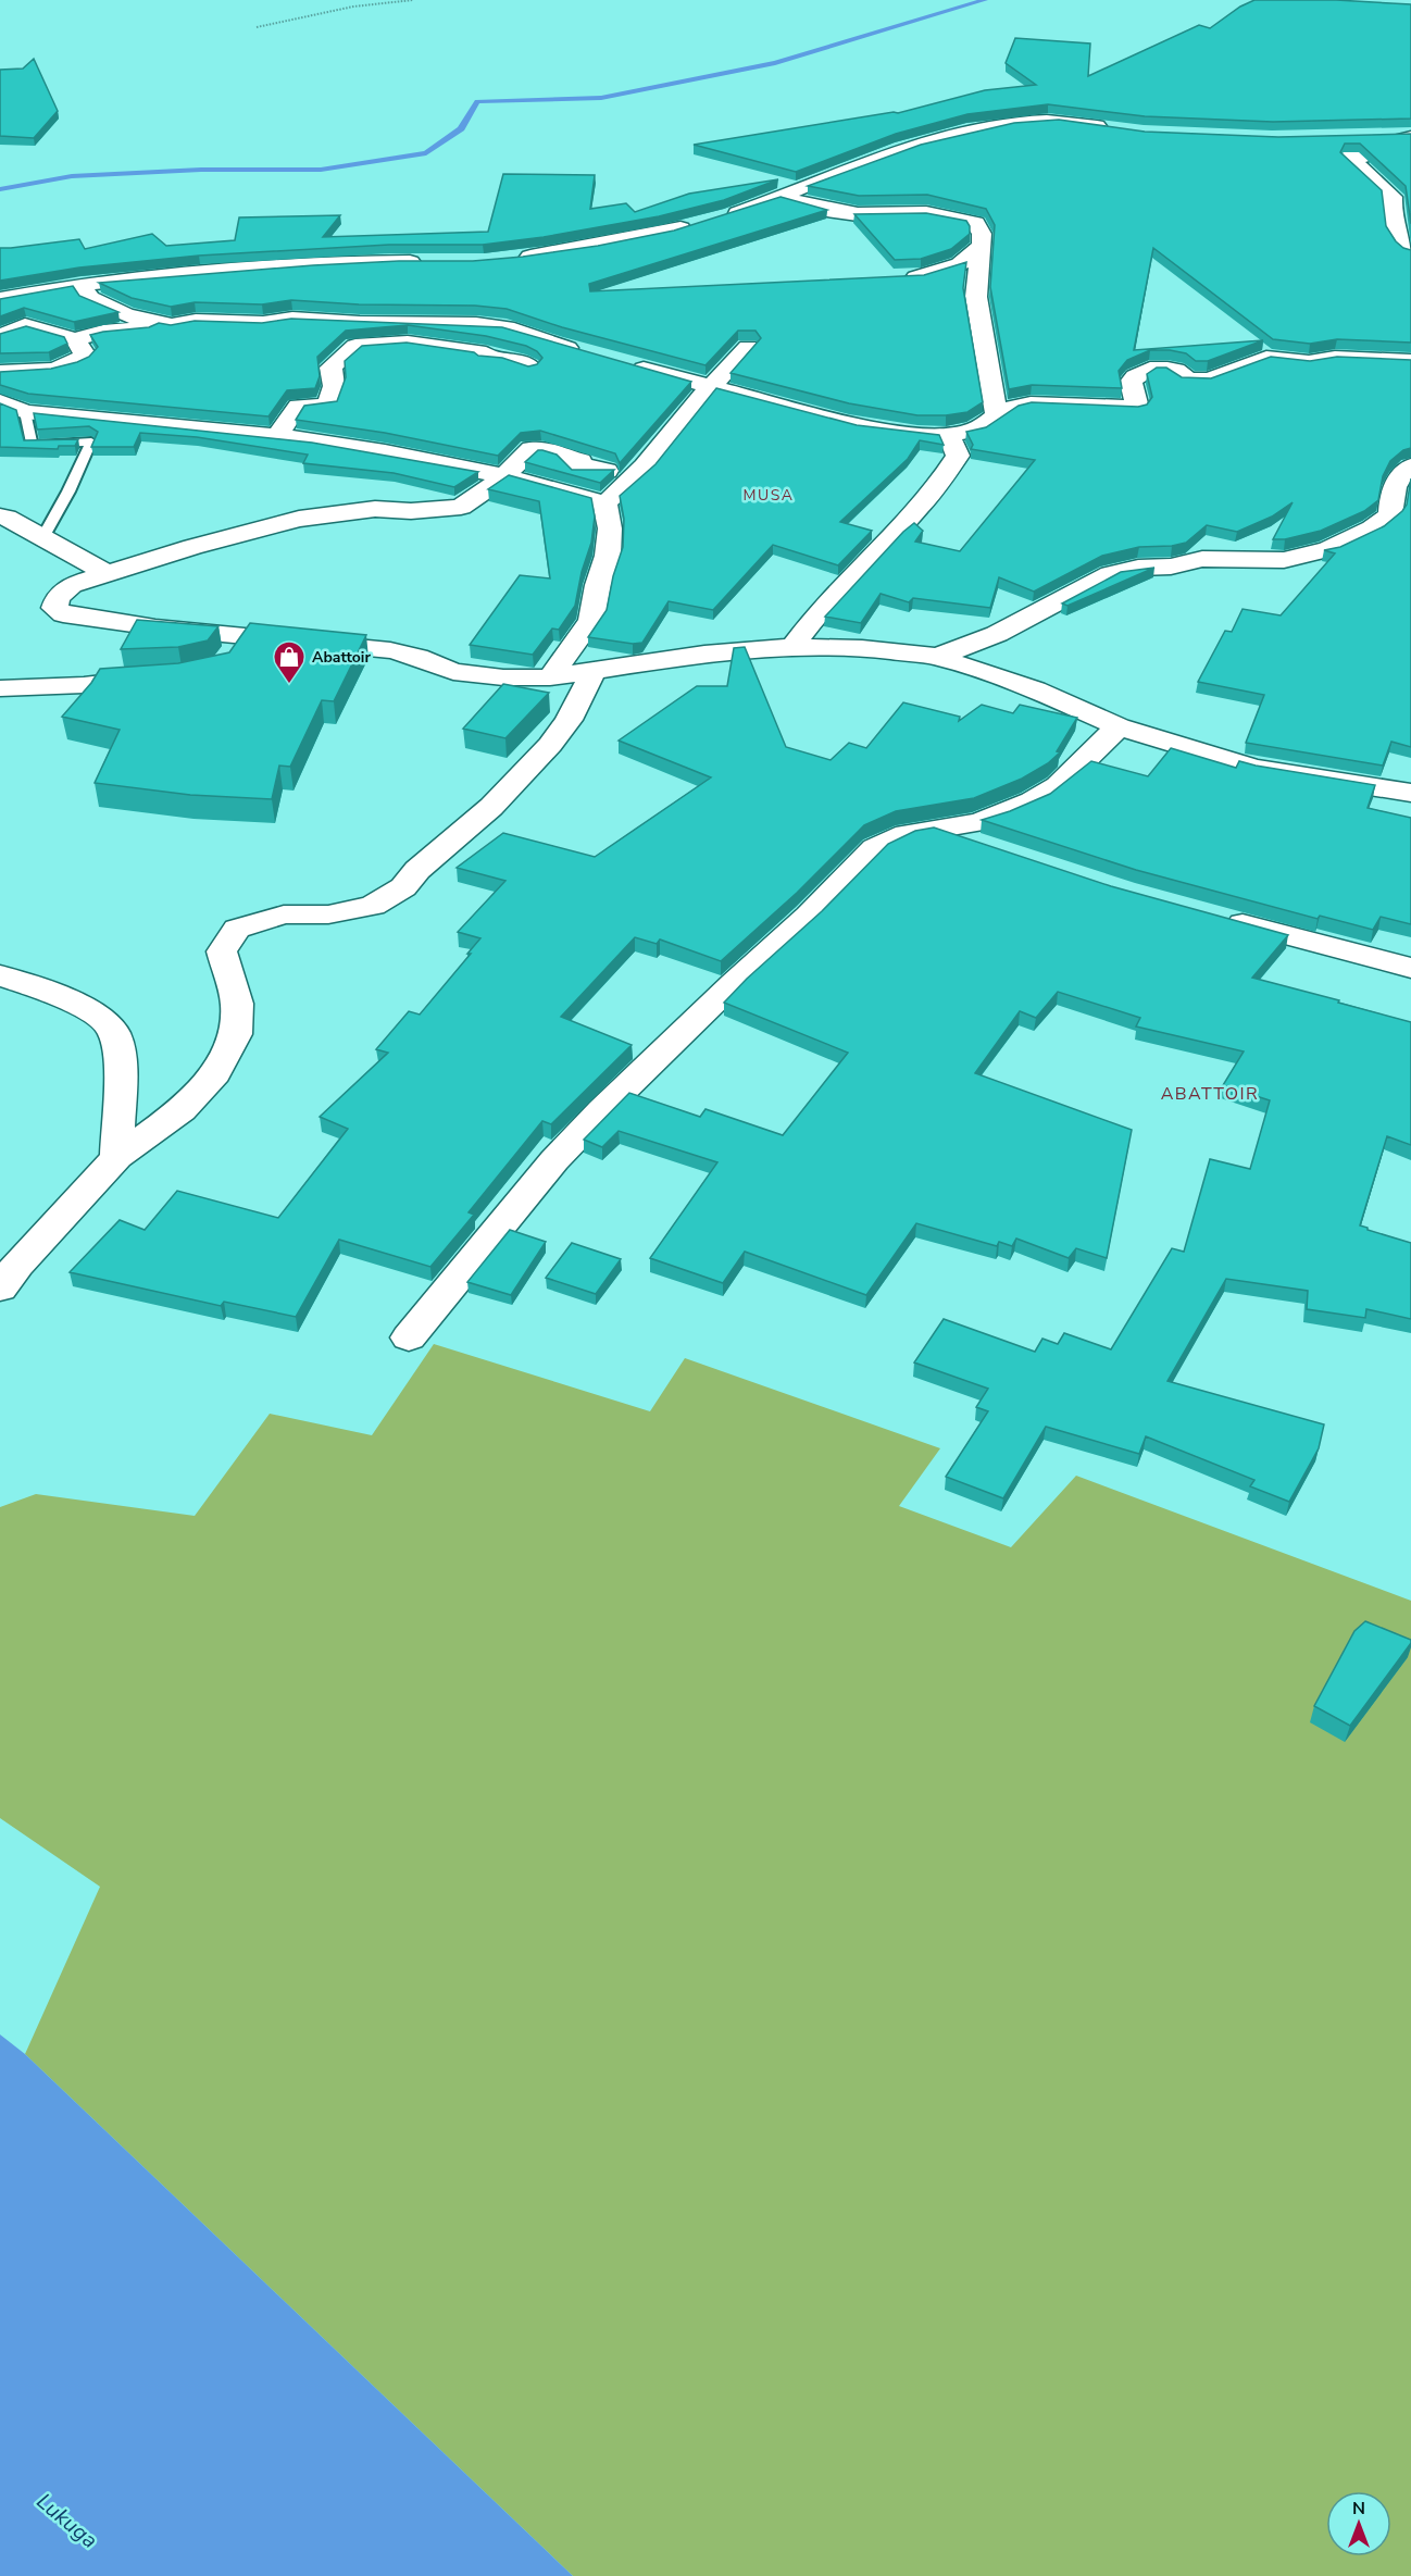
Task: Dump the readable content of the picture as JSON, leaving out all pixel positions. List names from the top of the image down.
{
  "districts": ["MUSA", "ABATTOIR"],
  "water": ["Lukuga"],
  "places": {
    "shop": ["Abattoir"]
  },
  "north": "top"
}
